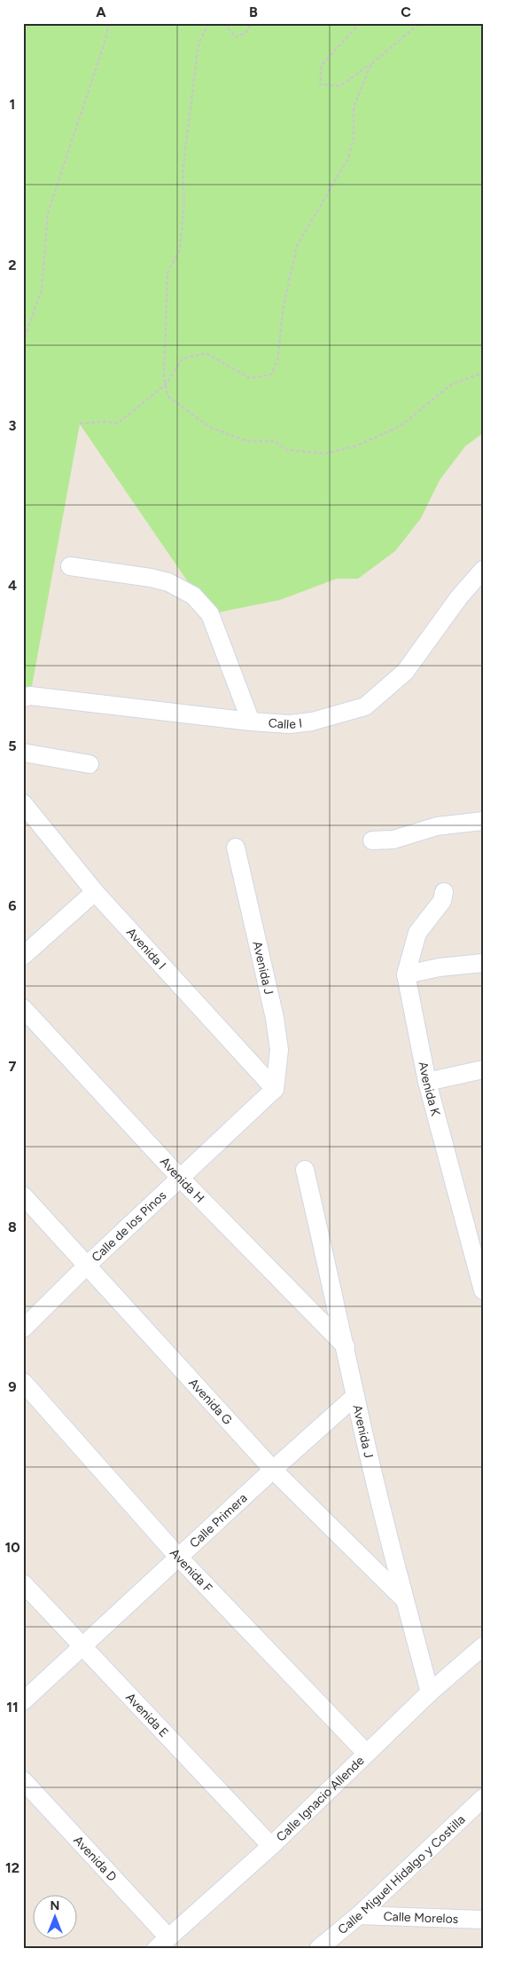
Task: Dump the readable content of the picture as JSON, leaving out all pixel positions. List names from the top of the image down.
{
  "streets": {
    "street": [
      "Calle I",
      "Avenida I",
      "Avenida J",
      "Avenida K",
      "Avenida H",
      "Calle de los Pinos",
      "Avenida G",
      "Calle Primera",
      "Avenida F",
      "Avenida E",
      "Calle Ignacio Allende",
      "Avenida D",
      "Calle Miguel Hidalgo y Costilla",
      "Calle Morelos"
    ]
  },
  "crossings": [
    ["Avenida I", "Avenida J"],
    ["Avenida I", "Calle de los Pinos"],
    ["Avenida J", "Avenida H"],
    ["Avenida J", "Calle de los Pinos"],
    ["Avenida J", "Avenida G"],
    ["Avenida J", "Calle Primera"],
    ["Avenida J", "Calle Ignacio Allende"],
    ["Avenida H", "Calle de los Pinos"],
    ["Calle de los Pinos", "Avenida G"],
    ["Avenida G", "Calle Primera"],
    ["Calle Primera", "Avenida F"],
    ["Calle Primera", "Avenida E"],
    ["Avenida F", "Calle Ignacio Allende"],
    ["Avenida E", "Calle Ignacio Allende"],
    ["Calle Ignacio Allende", "Avenida D"],
    ["Calle Miguel Hidalgo y Costilla", "Calle Morelos"]
  ],
  "north": "top",
  "grid": {
    "columns": ["A", "B", "C"],
    "rows": [
      "1",
      "2",
      "3",
      "4",
      "5",
      "6",
      "7",
      "8",
      "9",
      "10",
      "11",
      "12"
    ]
  }
}
